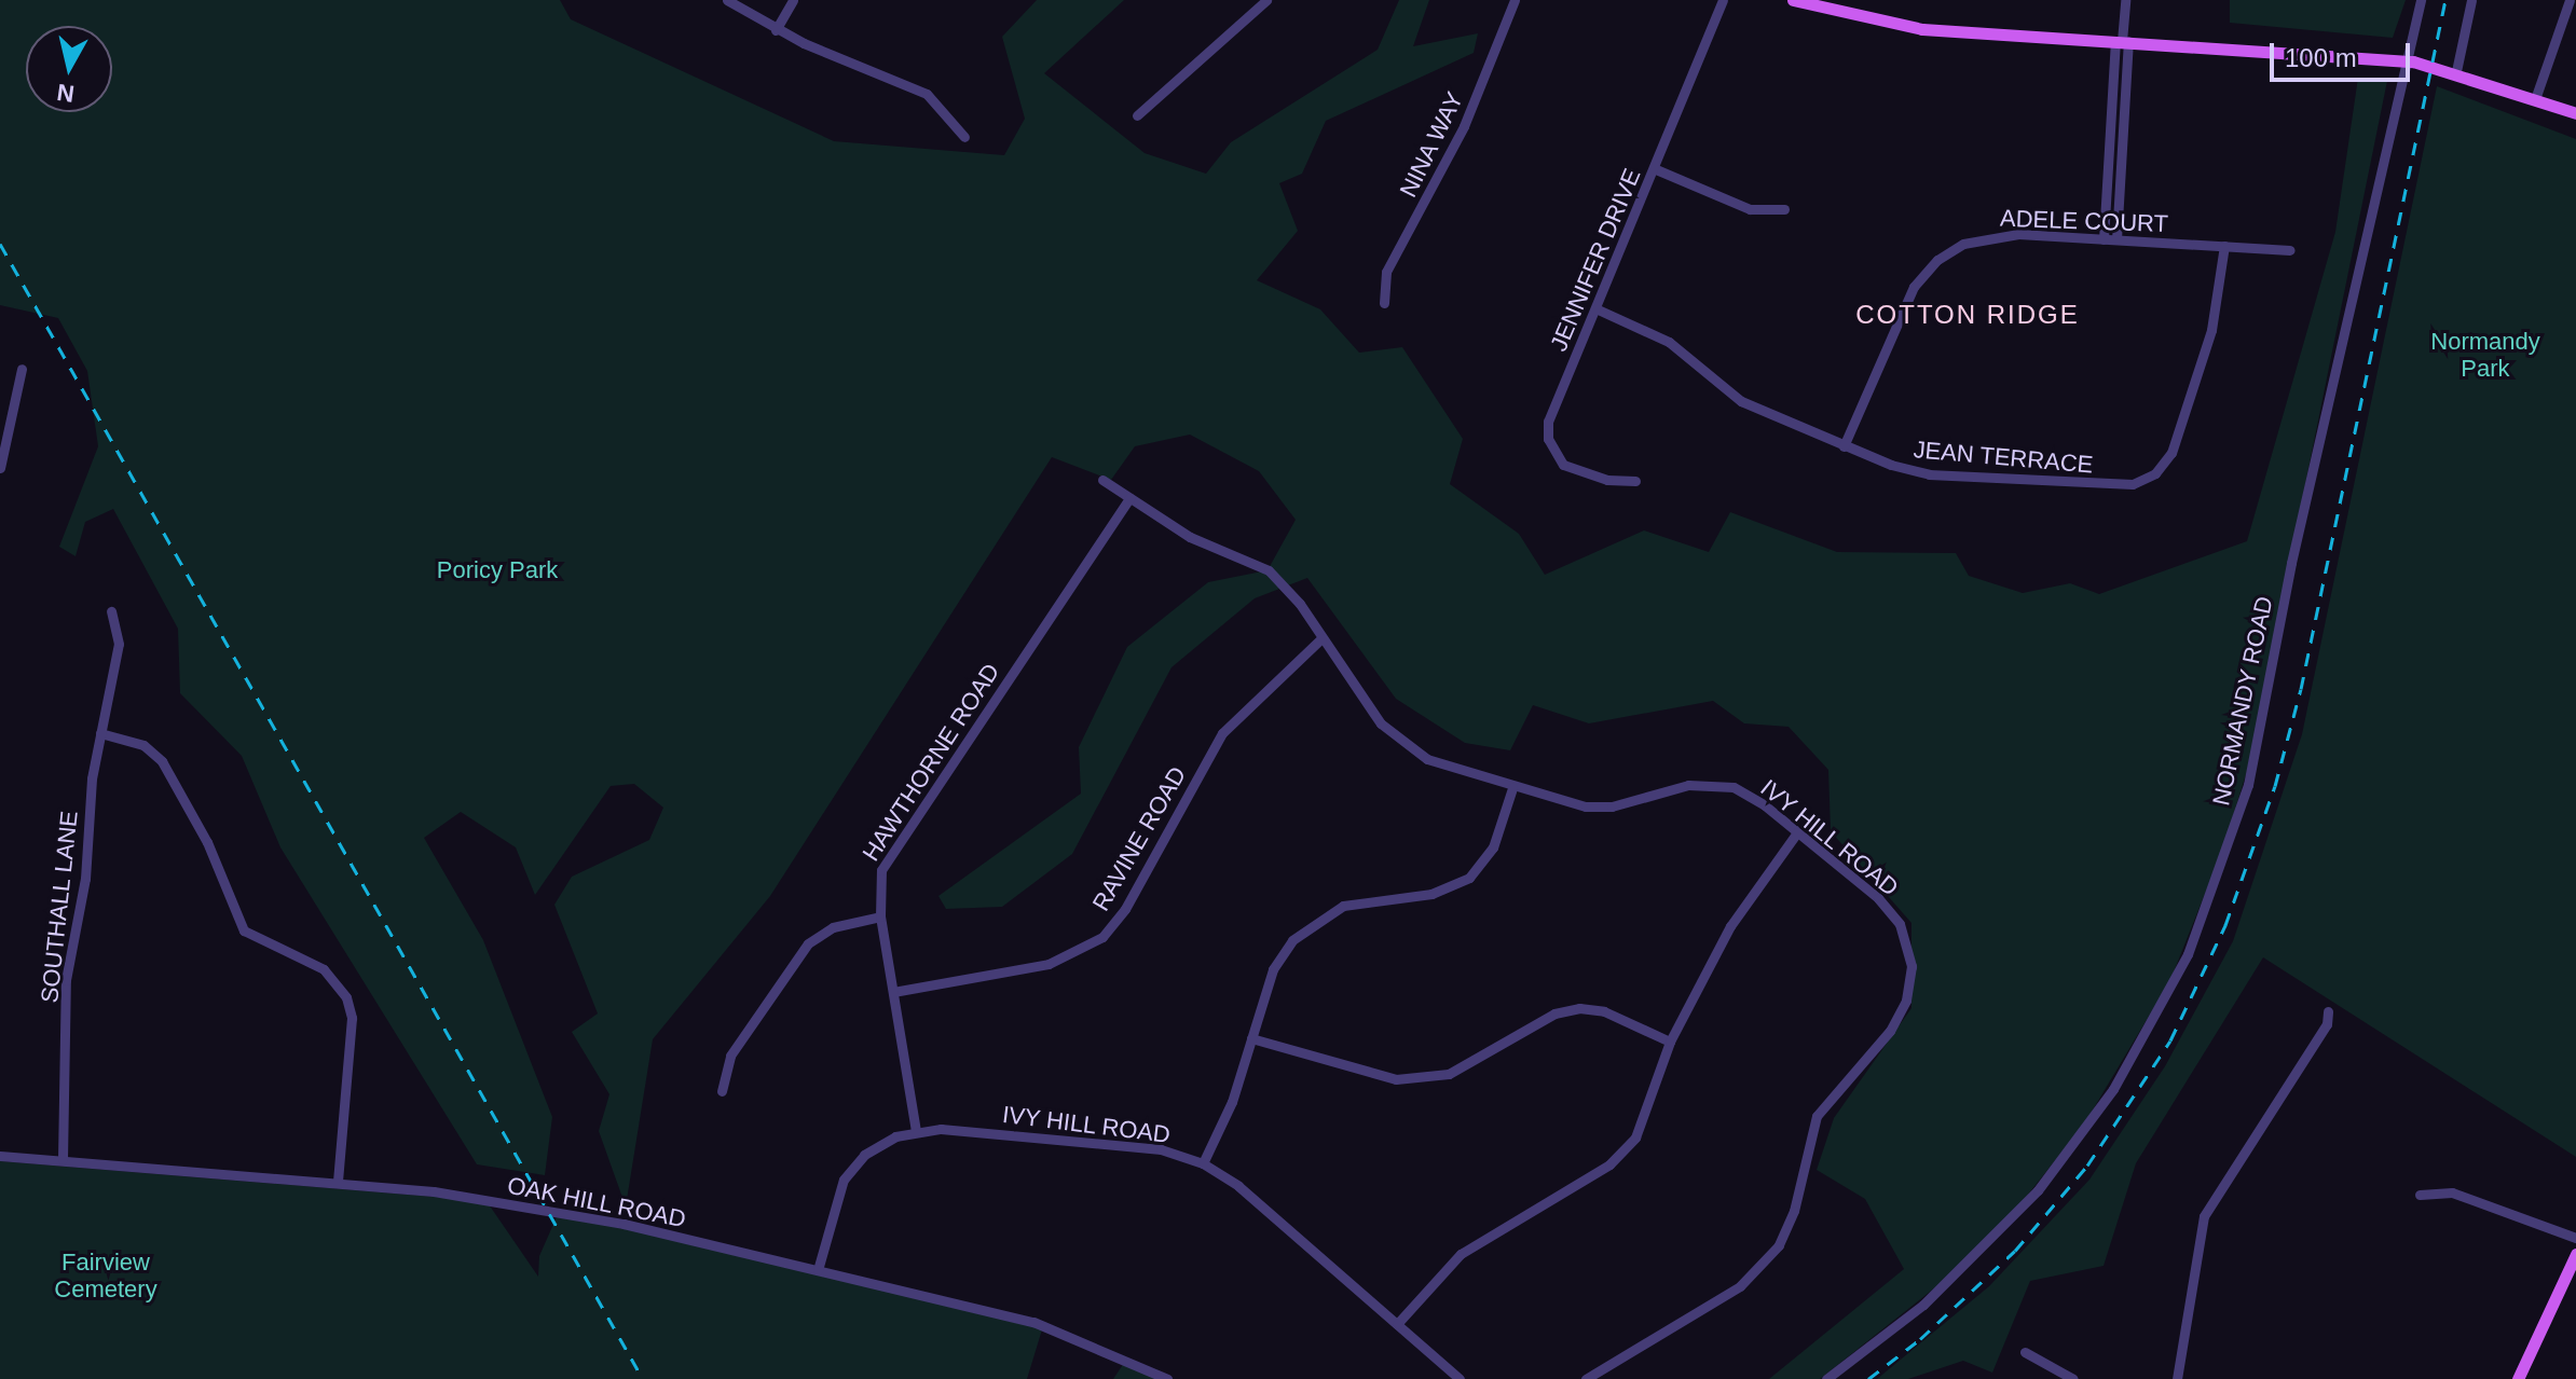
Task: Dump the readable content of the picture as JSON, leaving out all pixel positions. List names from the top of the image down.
{
  "streets": {
    "street": [
      "NINA WAY",
      "ADELE COURT",
      "JENNIFER DRIVE",
      "JEAN TERRACE",
      "NORMANDY ROAD",
      "HAWTHORNE ROAD",
      "IVY HILL ROAD",
      "RAVINE ROAD",
      "SOUTHALL LANE",
      "OAK HILL ROAD"
    ]
  },
  "crossings": [
    ["ADELE COURT", "JEAN TERRACE"],
    ["JENNIFER DRIVE", "JEAN TERRACE"],
    ["HAWTHORNE ROAD", "IVY HILL ROAD"],
    ["HAWTHORNE ROAD", "RAVINE ROAD"],
    ["IVY HILL ROAD", "RAVINE ROAD"],
    ["IVY HILL ROAD", "OAK HILL ROAD"],
    ["SOUTHALL LANE", "OAK HILL ROAD"]
  ],
  "districts": ["COTTON RIDGE"],
  "parks": ["Normandy Park", "Poricy Park", "Fairview Cemetery"],
  "scale_bar": "100 m",
  "north": "bottom"
}
